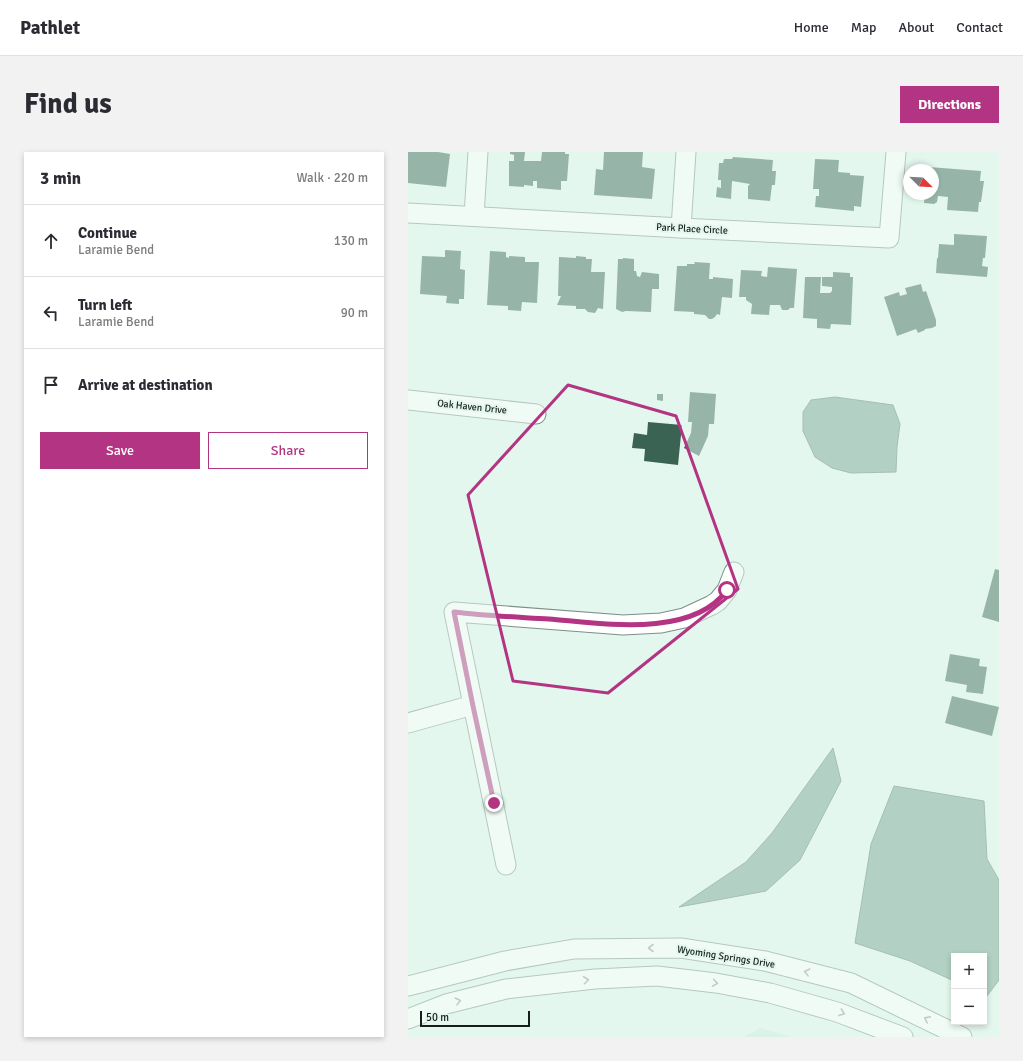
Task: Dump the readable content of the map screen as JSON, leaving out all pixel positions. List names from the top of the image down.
{
  "streets": {
    "street": ["Park Place Circle", "Oak Haven Drive", "Wyoming Springs Drive"]
  },
  "scale_bar": "50 m",
  "north": "bottom right",
  "page": {
    "header": "Pathlet",
    "nav": [
      "Home",
      "Map",
      "About",
      "Contact"
    ],
    "buttons": [
      "Directions",
      ["Save", "Share"]
    ],
    "title": "Find us",
    "heading": ["3 min", "Walk · 220 m"],
    "list": [
      ["Continue", "Laramie Bend", "130 m"],
      ["Turn left", "Laramie Bend", "90 m"],
      "Arrive at destination"
    ],
    "map_buttons": ["+", "−"],
    "scale": "50 m"
  }
}
